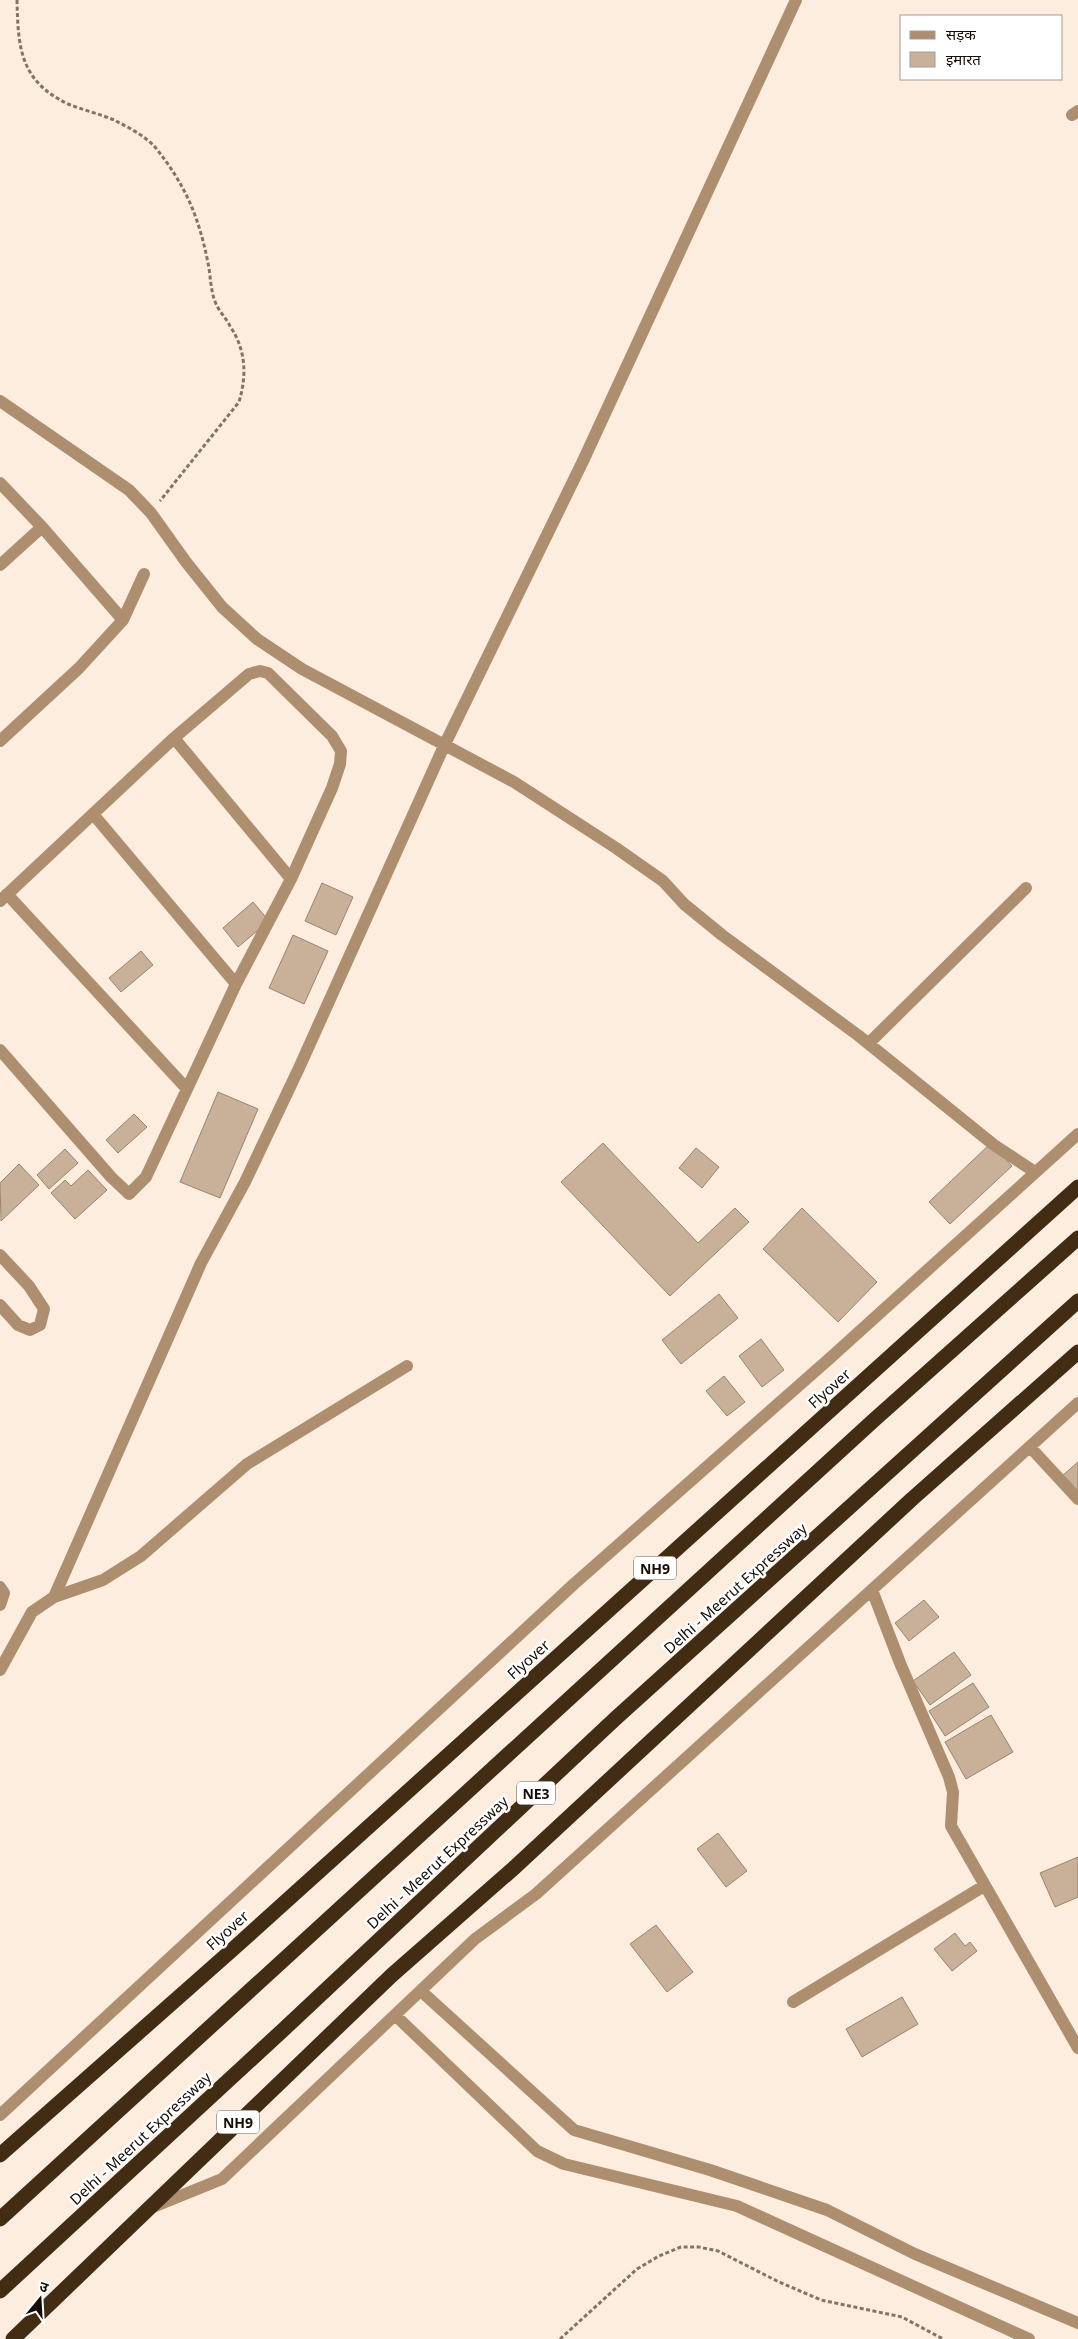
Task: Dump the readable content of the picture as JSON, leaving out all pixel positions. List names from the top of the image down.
{
  "streets": {
    "highway": [
      "Flyover",
      "NH9",
      "Delhi - Meerut Expressway",
      "NE3"
    ]
  },
  "legend": ["सड़क", "इमारत"],
  "north": "top"
}
